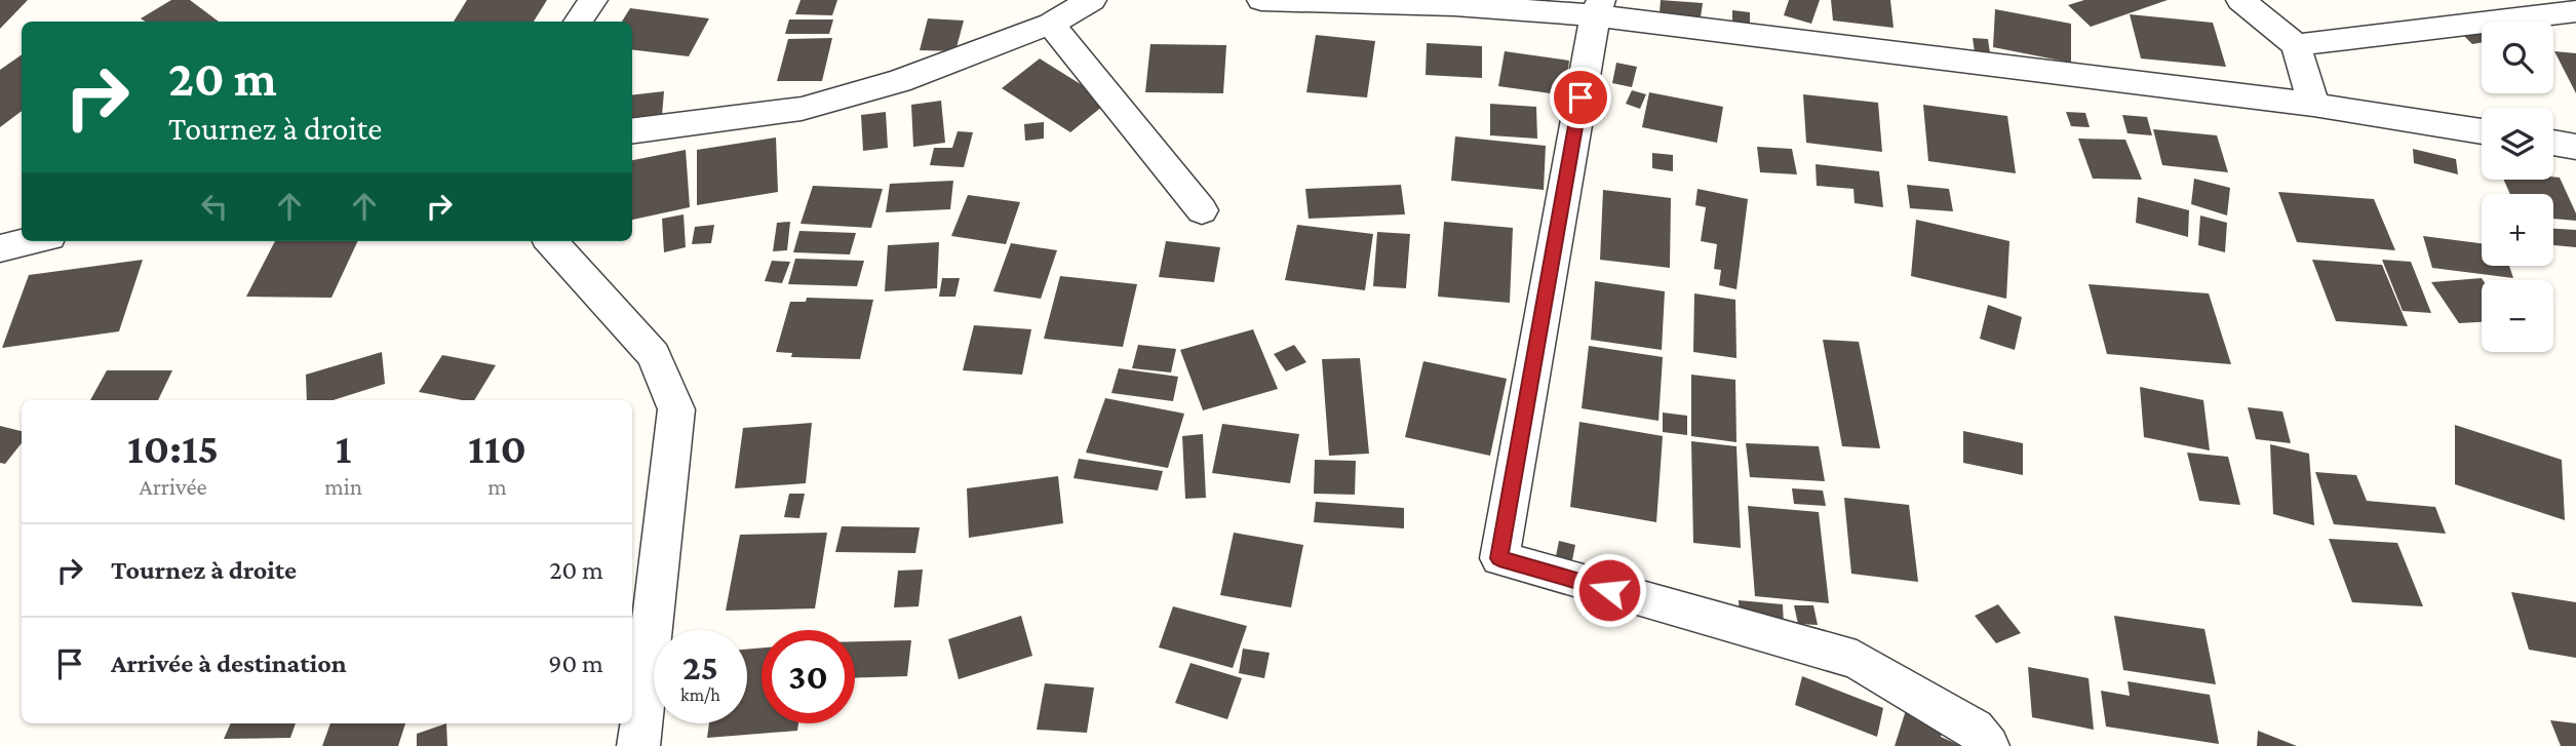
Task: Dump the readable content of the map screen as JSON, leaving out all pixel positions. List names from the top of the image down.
{
  "page": {
    "map_buttons": ["+", "−"],
    "turn": ["20 m", "Tournez à droite"],
    "eta": [
      "10:15",
      "Arrivée",
      "1",
      "min",
      "110",
      "m"
    ],
    "list": [
      {
        "name": "Tournez à droite",
        "value": "20 m"
      },
      {
        "name": "Arrivée à destination",
        "value": "90 m"
      }
    ],
    "speed": "25 km/h",
    "limit": "30"
  }
}
